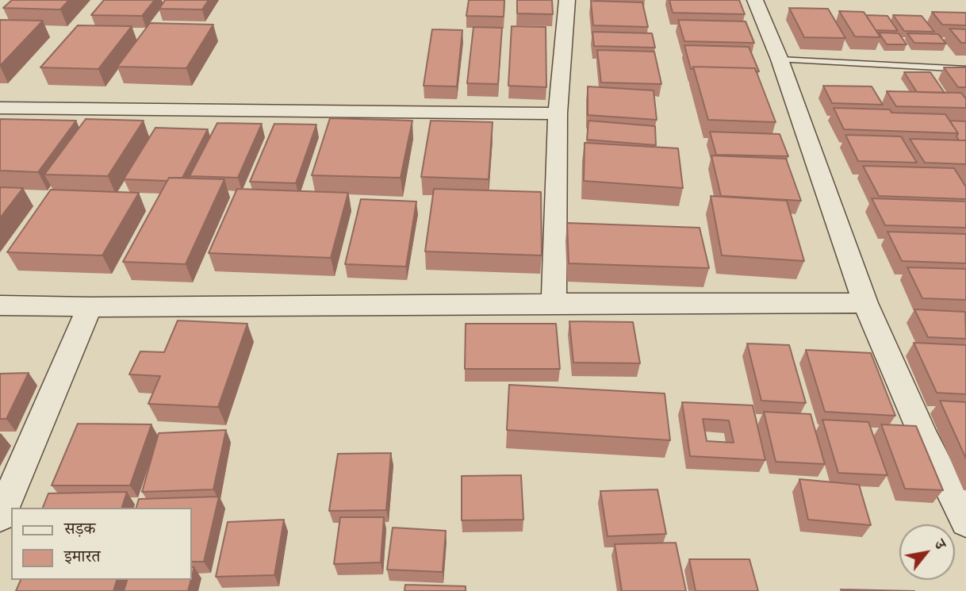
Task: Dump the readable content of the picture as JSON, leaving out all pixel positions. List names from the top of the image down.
{
  "legend": ["सड़क", "इमारत"],
  "north": "top right"
}
